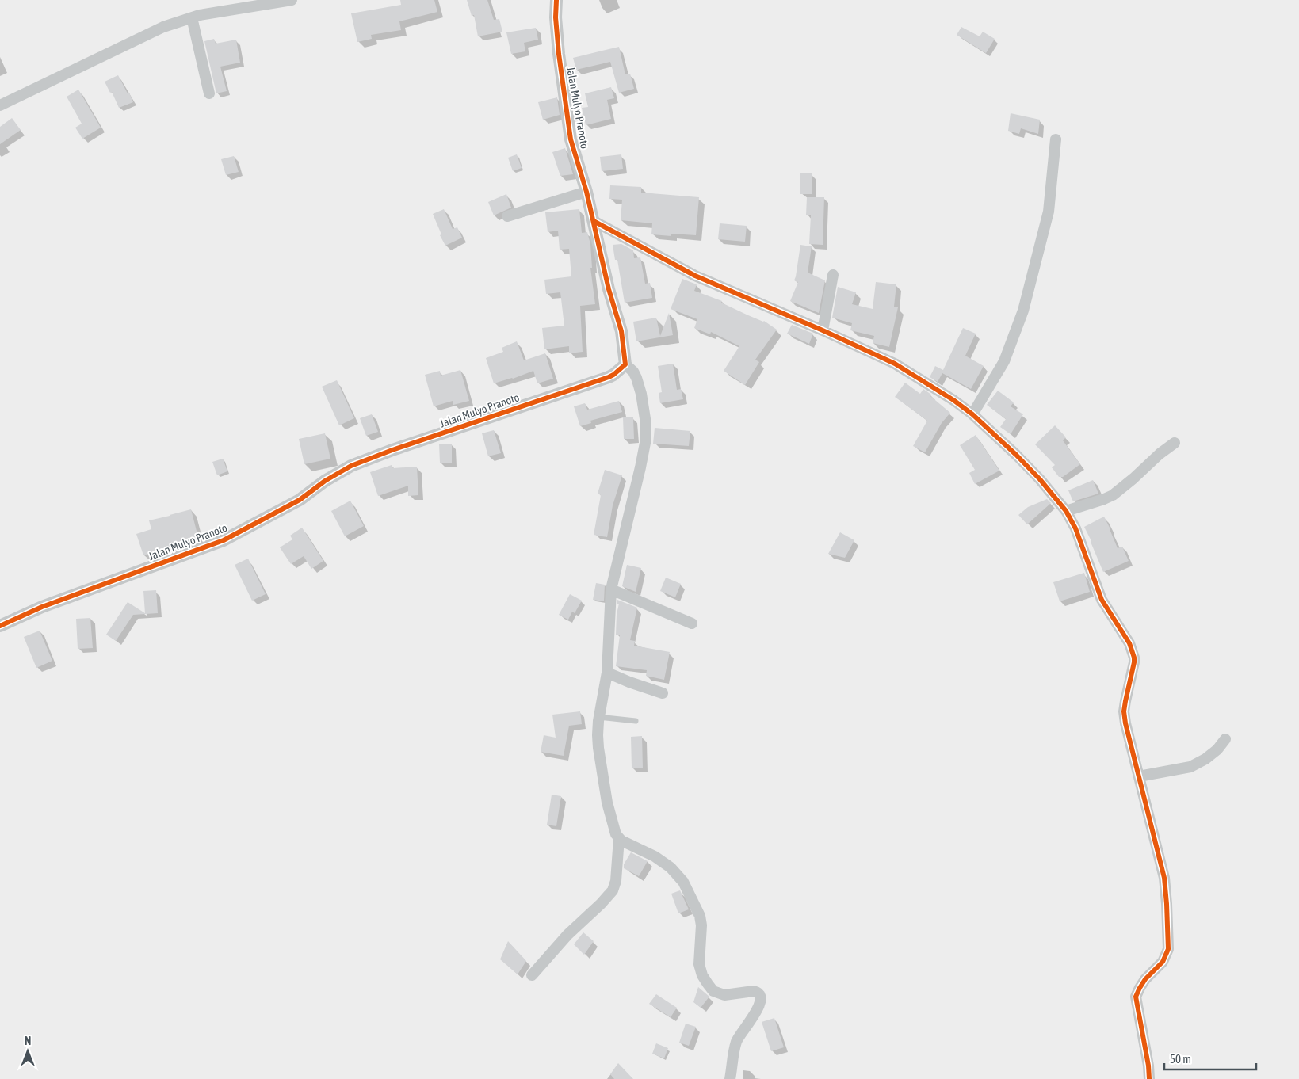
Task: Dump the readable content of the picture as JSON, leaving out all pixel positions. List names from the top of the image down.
{
  "streets": {
    "street": ["Jalan Mulyo Pranoto"]
  },
  "scale_bar": "50 m",
  "north": "top"
}
